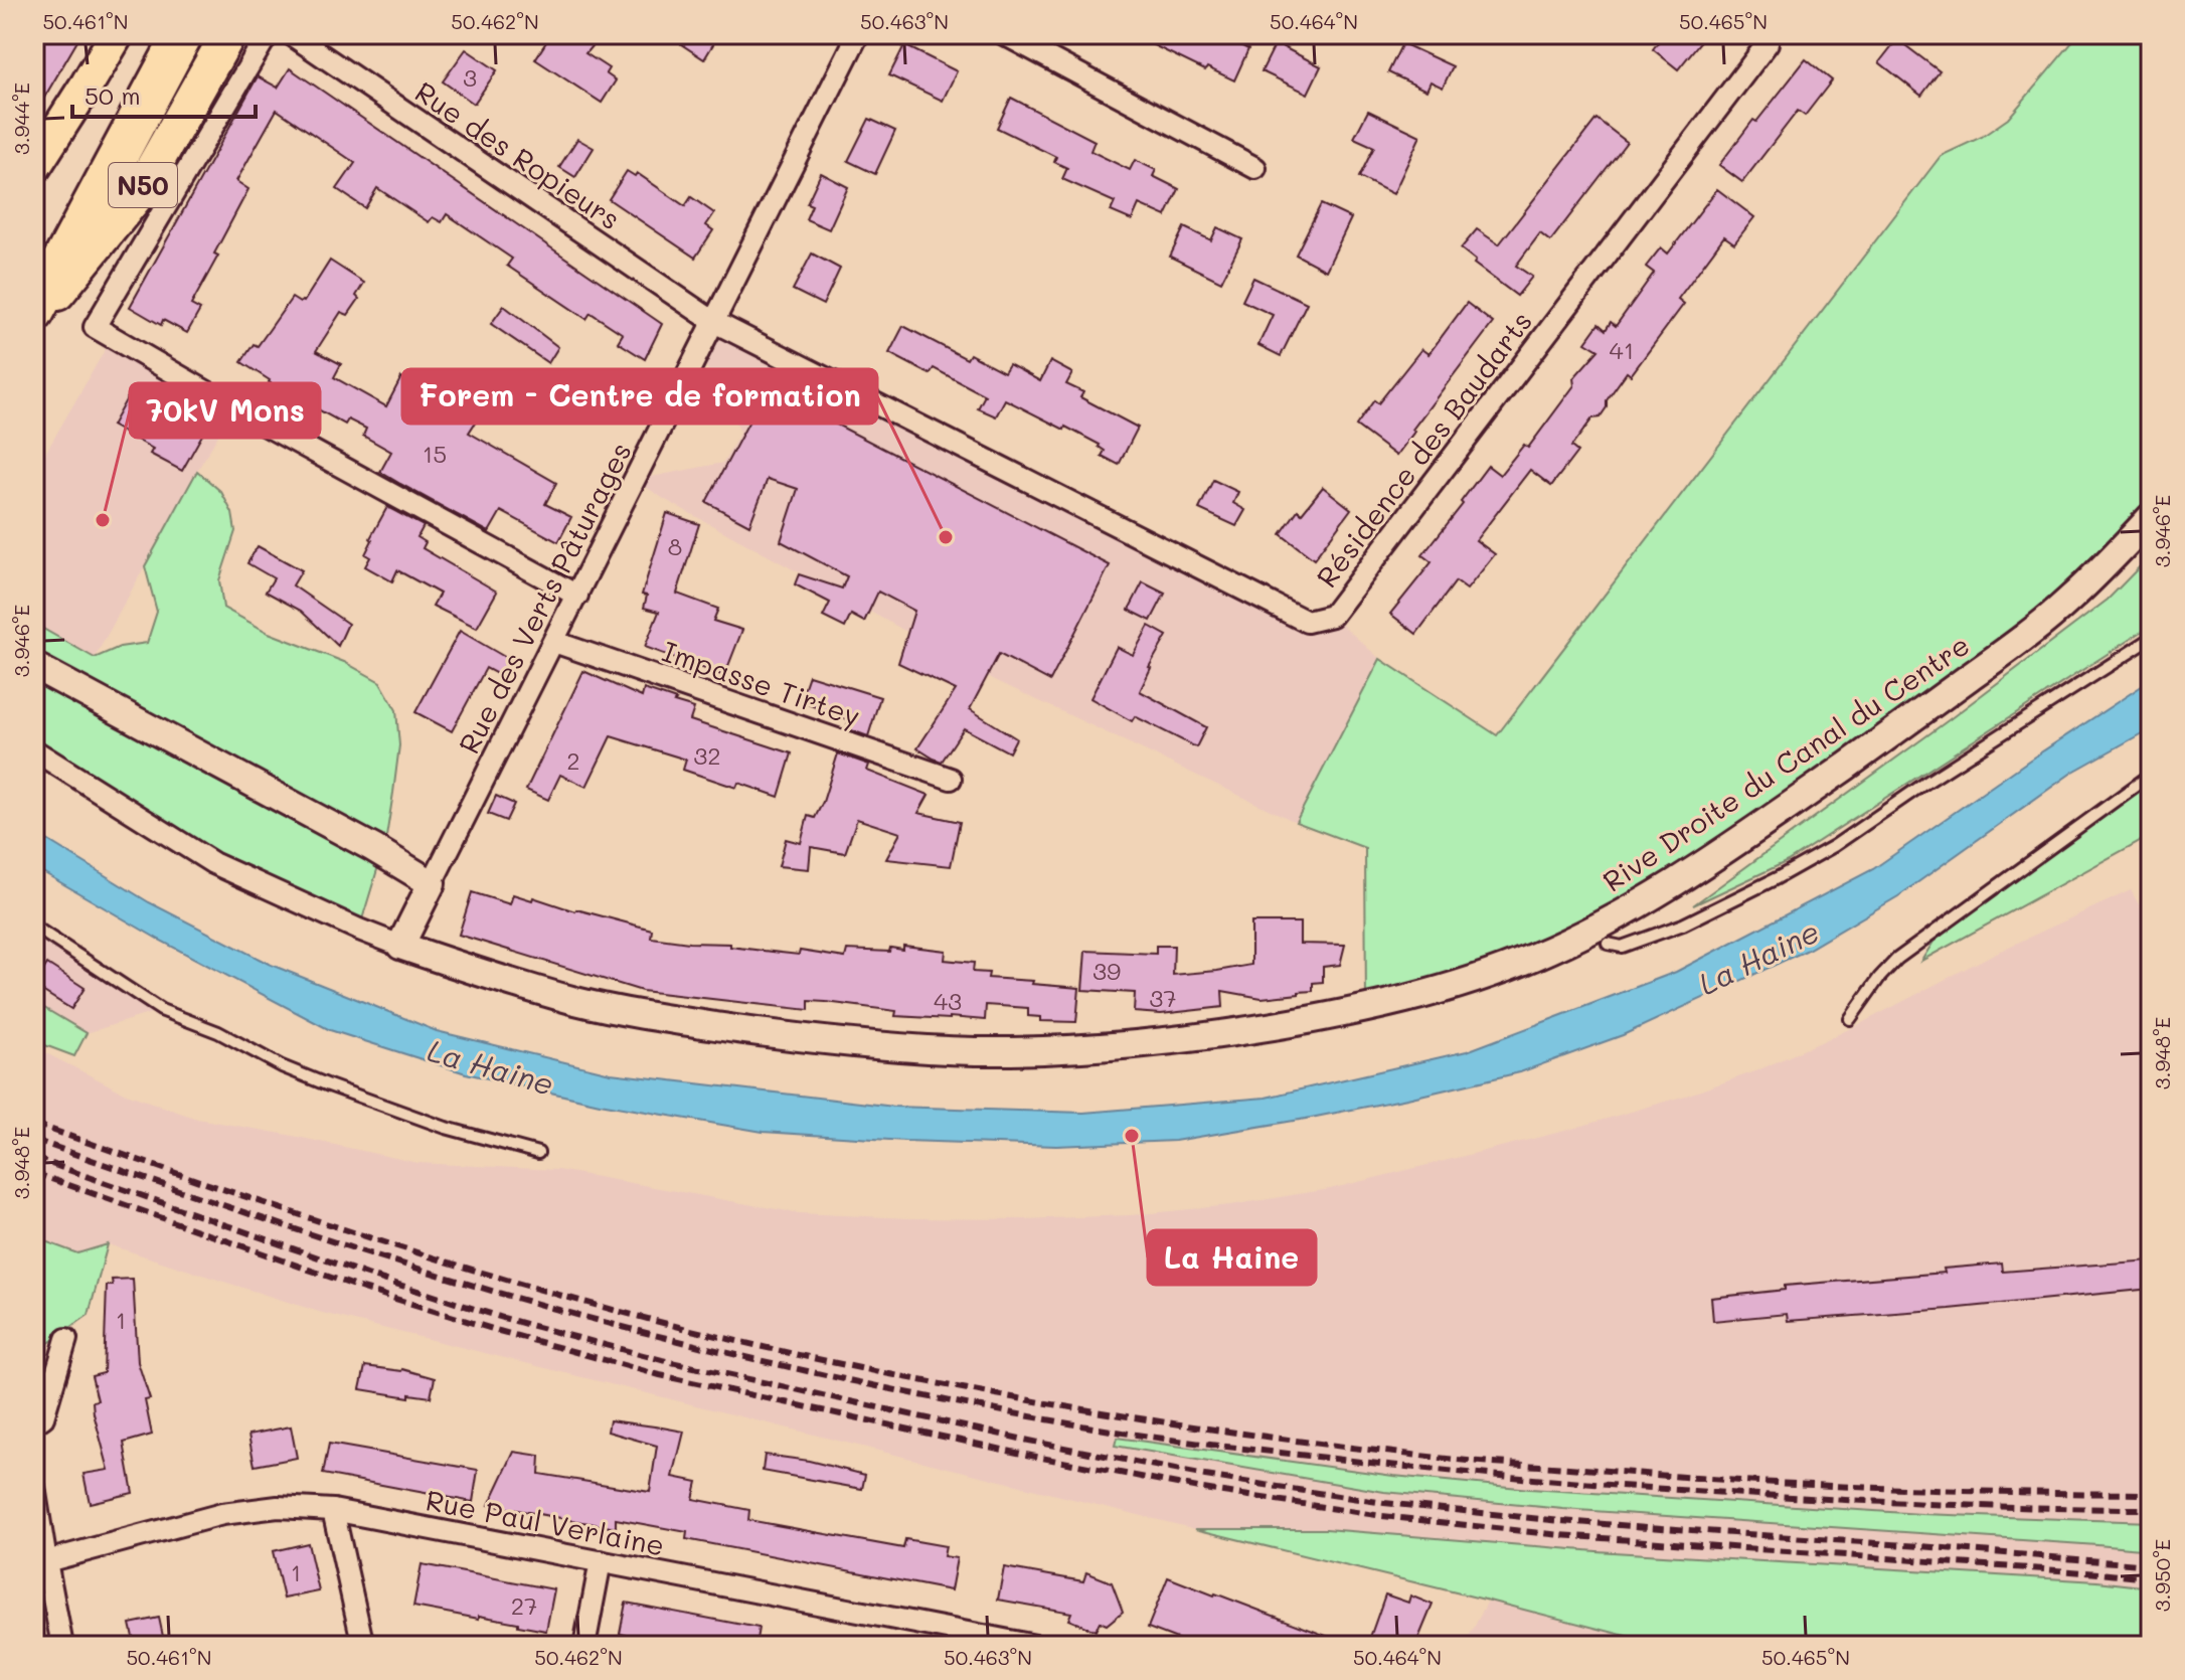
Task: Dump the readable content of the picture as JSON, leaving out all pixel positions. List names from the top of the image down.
{
  "streets": {
    "highway": ["N50"],
    "street": [
      "Rue des Ropieurs",
      "Résidence des Baudarts",
      "Rue des Verts Pâturages",
      "Impasse Tirtey",
      "Rive Droite du Canal du Centre",
      "Rue Paul Verlaine"
    ]
  },
  "crossings": [
    ["Rue des Ropieurs", "Résidence des Baudarts"],
    ["Rue des Ropieurs", "Rue des Verts Pâturages"],
    ["Résidence des Baudarts", "Rue des Verts Pâturages"],
    ["Rue des Verts Pâturages", "Impasse Tirtey"]
  ],
  "water": ["La Haine"],
  "places": ["70kV Mons", "Forem - Centre de formation", "La Haine"],
  "house_numbers": [
    "3",
    "41",
    "15",
    "8",
    "32",
    "2",
    "39",
    "37",
    "43",
    "1",
    "1",
    "27"
  ],
  "scale_bar": "50 m",
  "coordinates": [
    "50.461°N",
    "50.462°N",
    "50.463°N",
    "50.464°N",
    "50.465°N",
    "3.944°E",
    "3.946°E",
    "3.948°E",
    "3.950°E"
  ]
}
